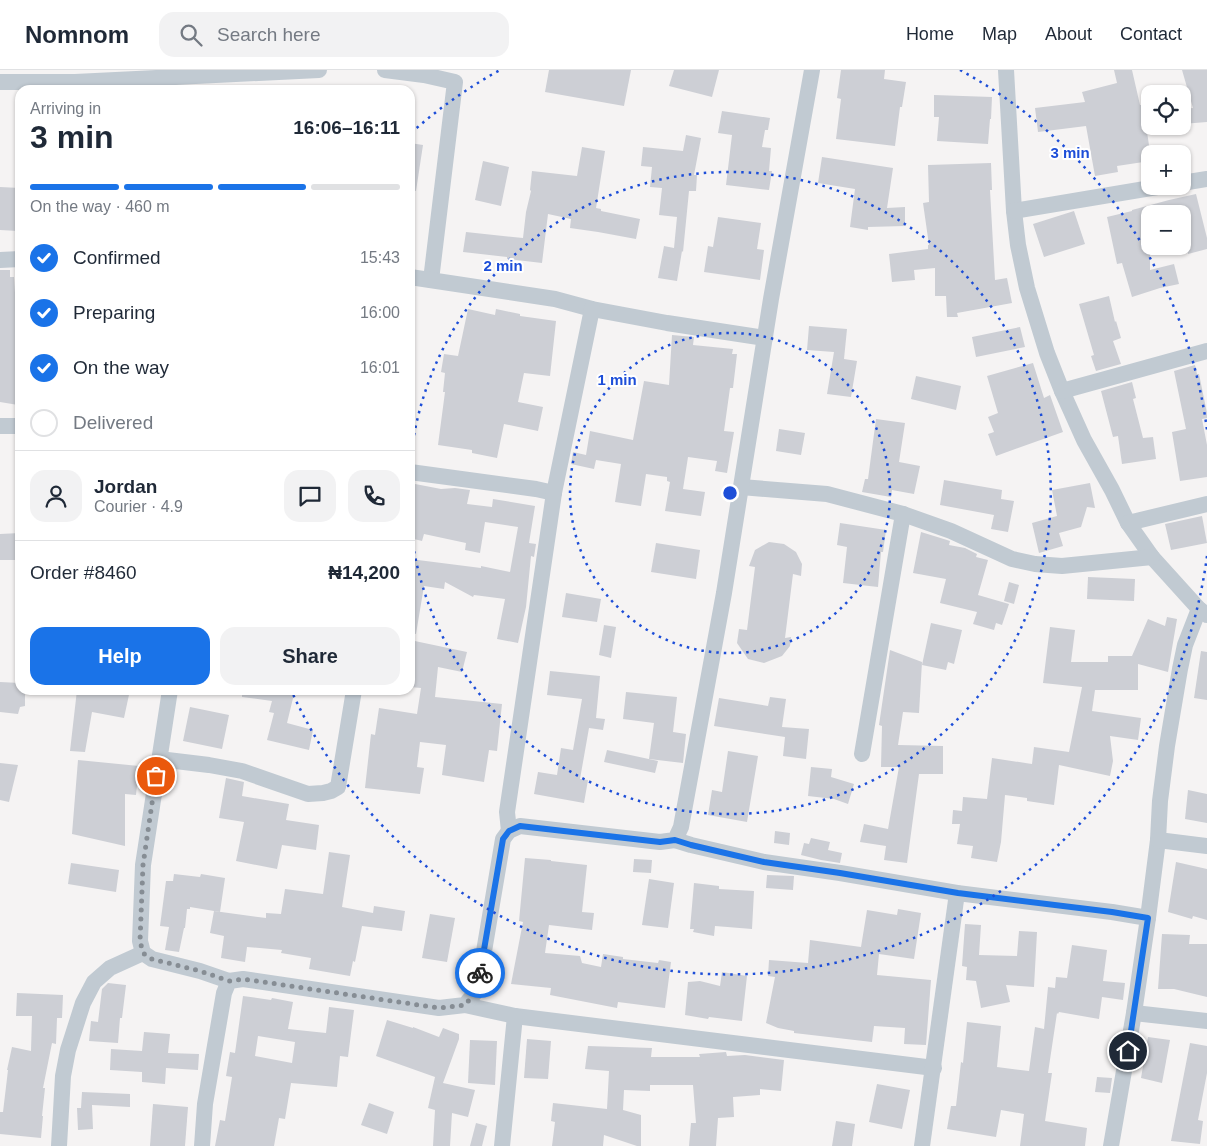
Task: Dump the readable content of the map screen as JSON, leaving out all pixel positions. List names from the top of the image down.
{
  "page": {
    "header": "Nomnom",
    "search": "Search here",
    "nav": [
      "Home",
      "Map",
      "About",
      "Contact"
    ],
    "map_buttons": ["+", "−"],
    "heading": ["3 min", "Arriving in", "16:06–16:11"],
    "panel": [
      "Jordan",
      "Courier · 4.9",
      "Order #8460",
      "₦14,200"
    ],
    "bar": "On the way · 460 m",
    "list": [
      ["Confirmed", "15:43"],
      ["Preparing", "16:00"],
      ["On the way", "16:01"],
      "Delivered"
    ],
    "buttons": ["Help", "Share"]
  },
  "rings": ["3 min", "2 min", "1 min"]
}
